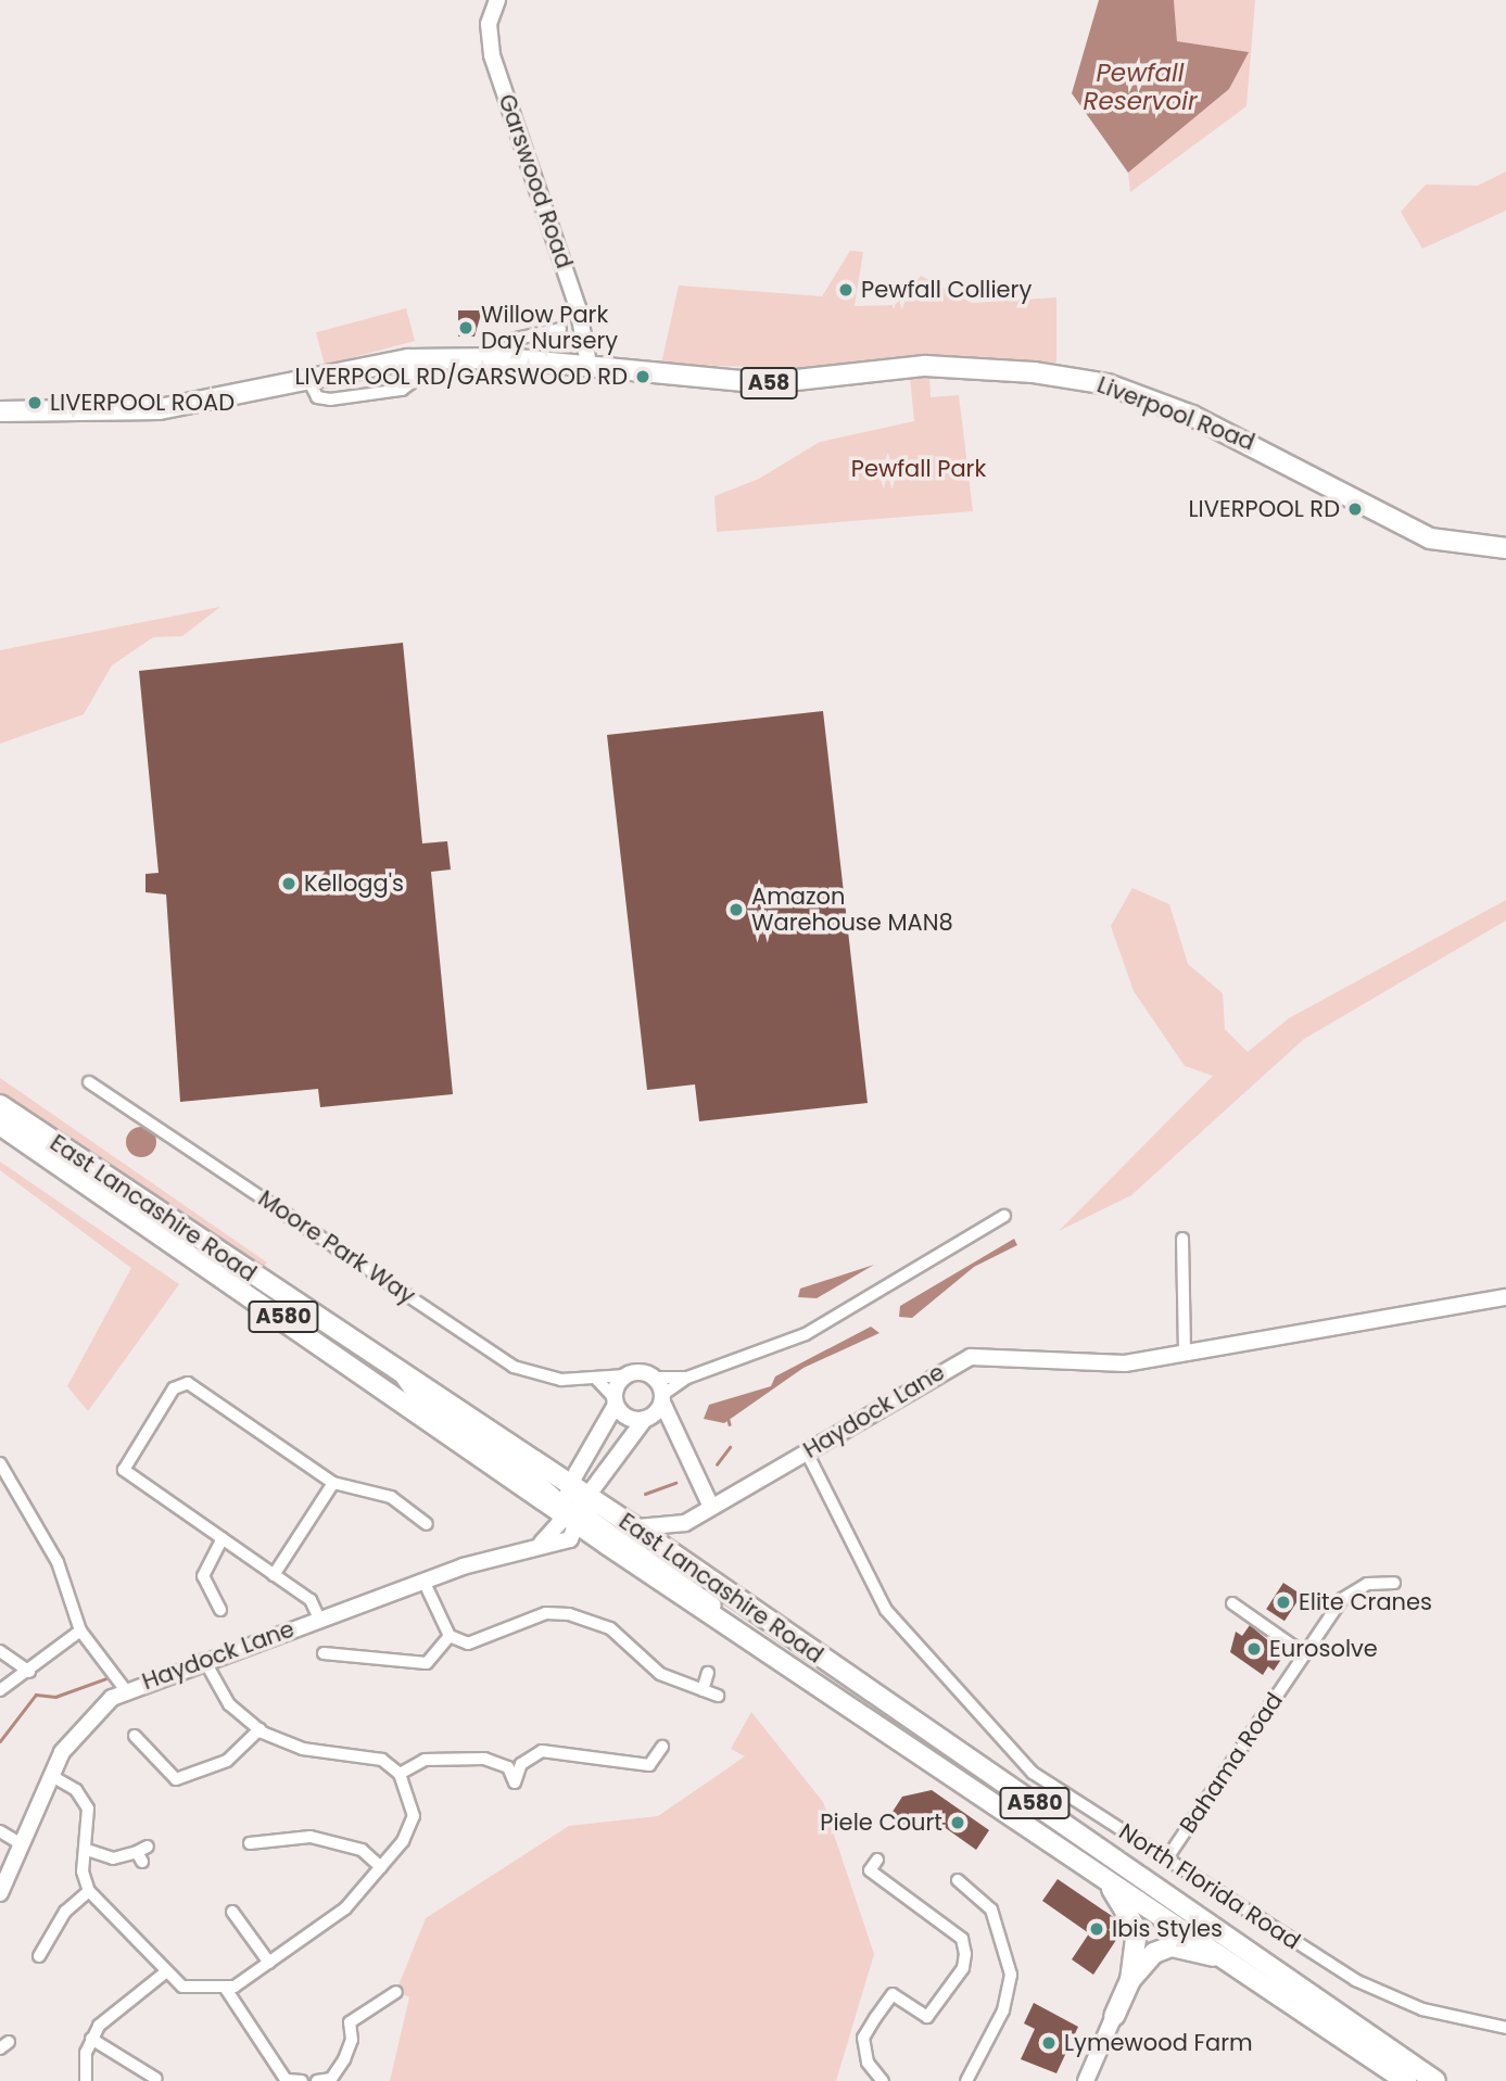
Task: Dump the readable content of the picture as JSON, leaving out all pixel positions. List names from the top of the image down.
{
  "streets": {
    "highway": [
      "A58",
      "Liverpool Road",
      "East Lancashire Road",
      "A580"
    ],
    "street": [
      "Garswood Road",
      "Moore Park Way",
      "Haydock Lane",
      "Bahama Road",
      "North Florida Road"
    ]
  },
  "crossings": [
    ["Garswood Road", "Liverpool Road"],
    ["East Lancashire Road", "Haydock Lane"],
    ["Haydock Lane", "North Florida Road"],
    ["Bahama Road", "North Florida Road"]
  ],
  "water": ["Pewfall Reservoir"],
  "parks": ["Pewfall Park"],
  "places": [
    "Pewfall Colliery",
    "Willow Park Day Nursery",
    "LIVERPOOL RD/GARSWOOD RD",
    "LIVERPOOL ROAD",
    "LIVERPOOL RD",
    "Kellogg's",
    "Amazon Warehouse MAN8",
    "Elite Cranes",
    "Eurosolve",
    "Piele Court",
    "Ibis Styles",
    "Lymewood Farm"
  ]
}
